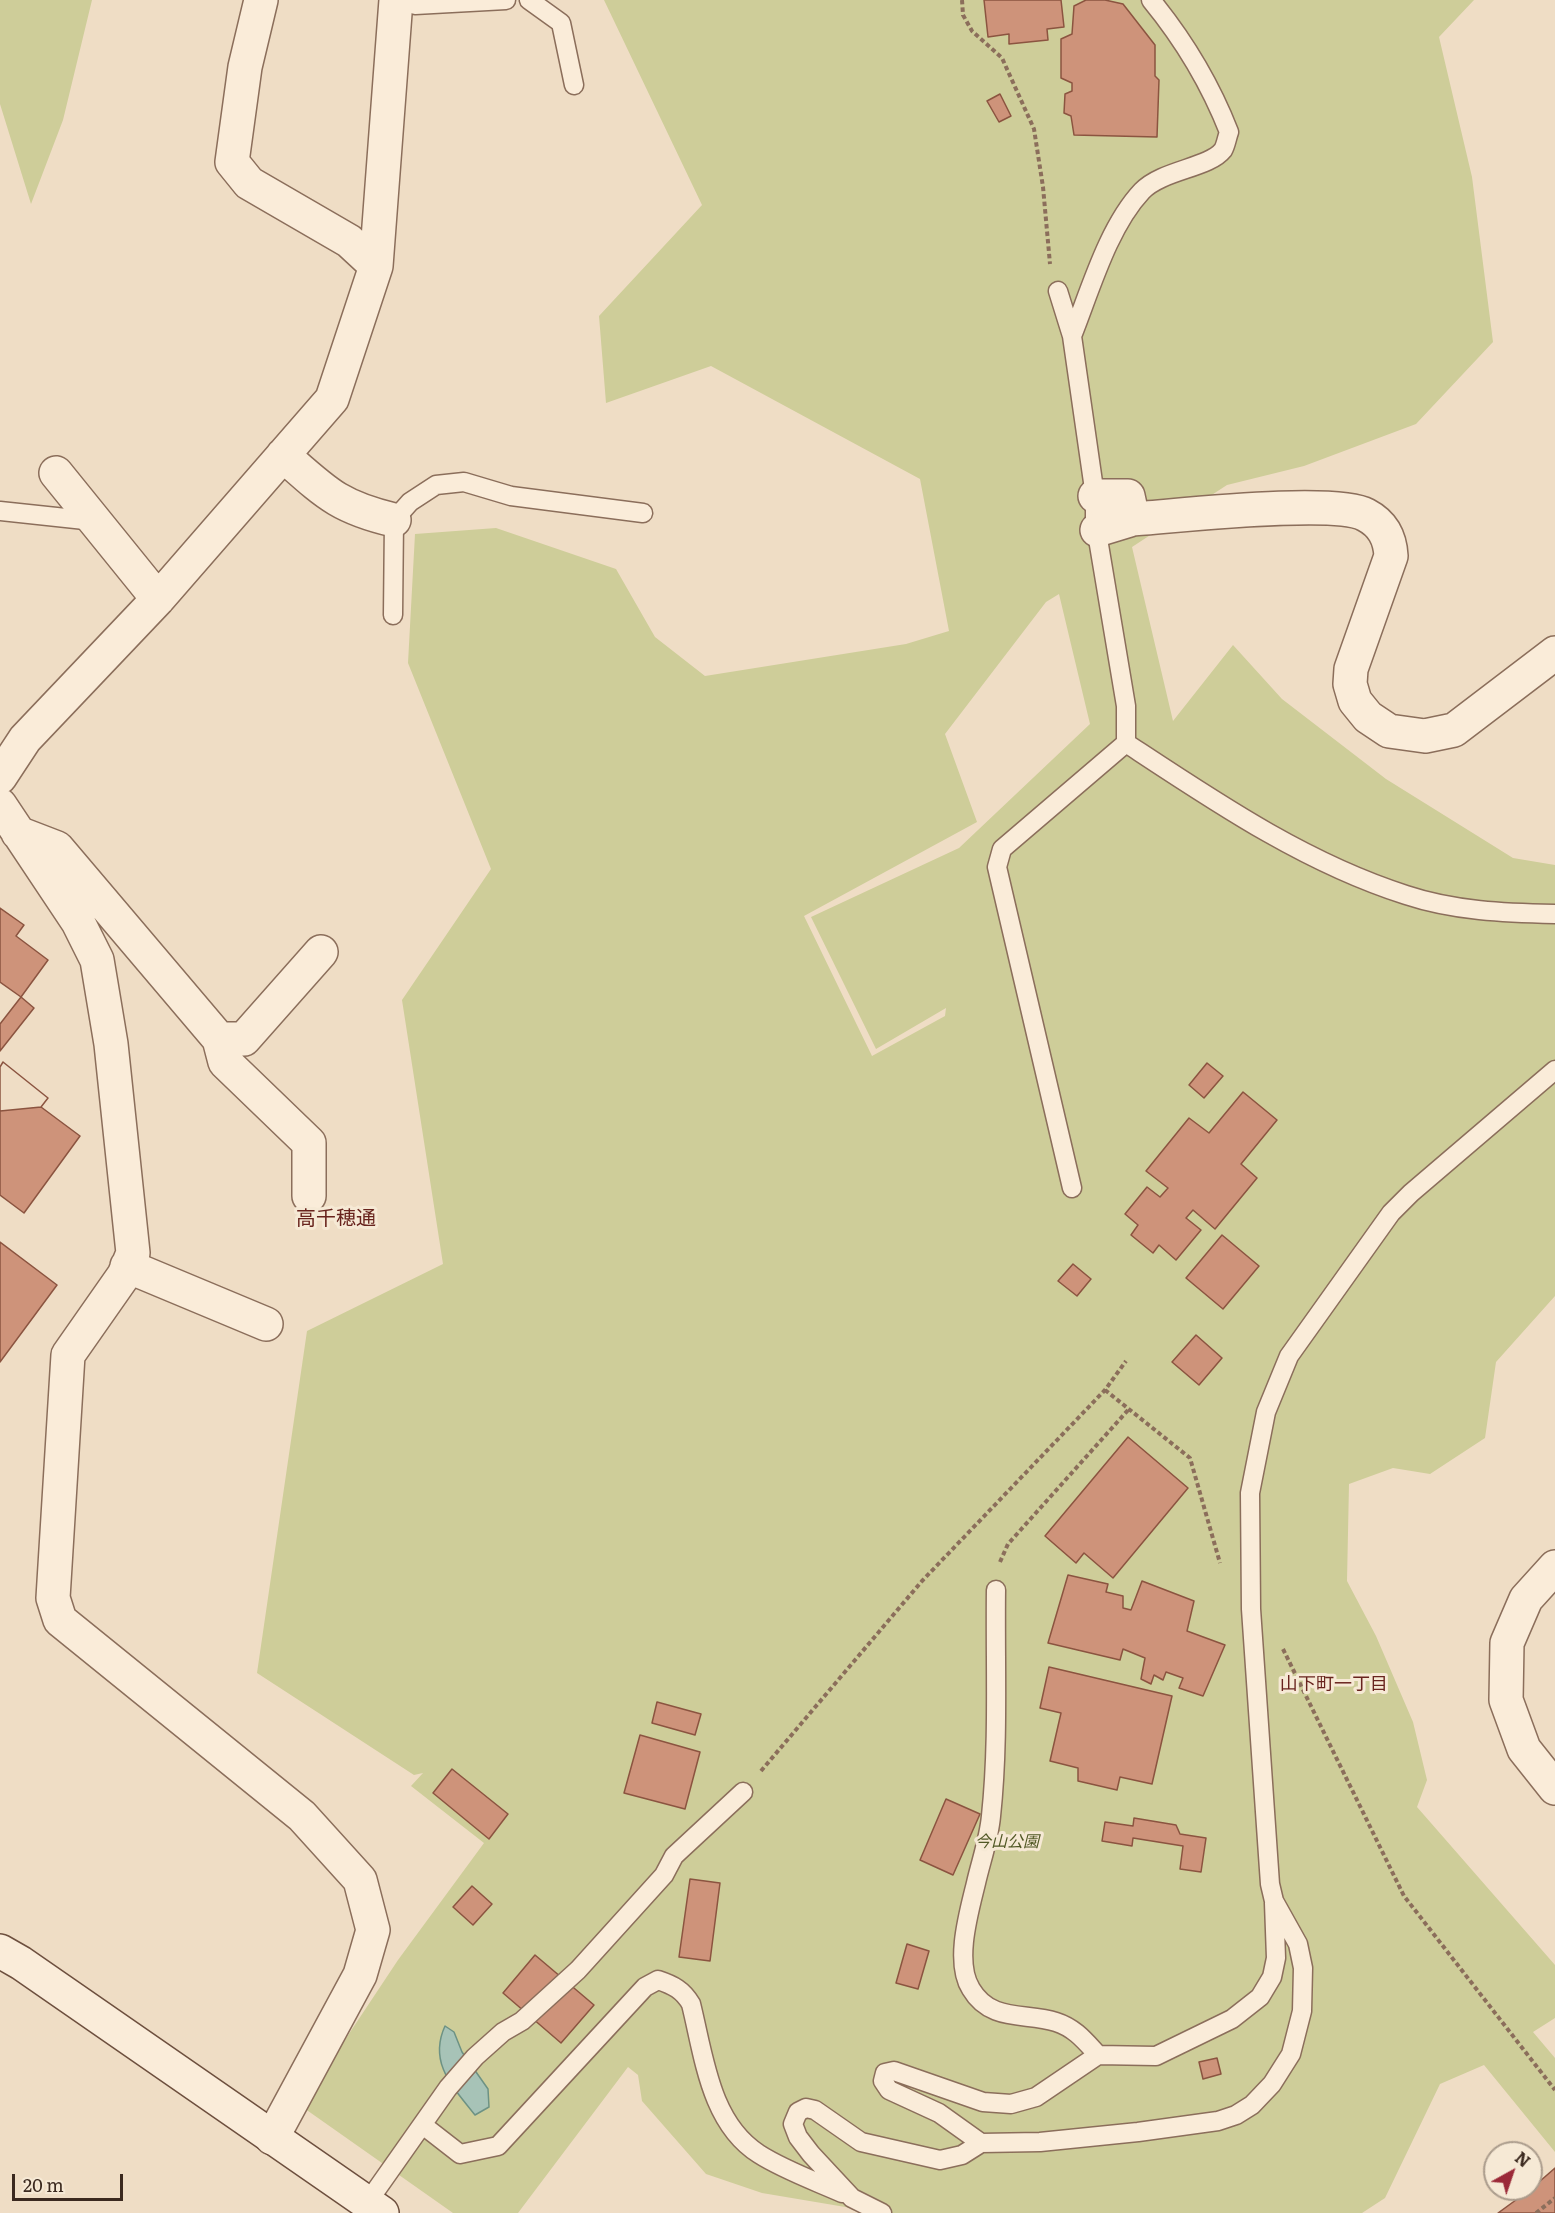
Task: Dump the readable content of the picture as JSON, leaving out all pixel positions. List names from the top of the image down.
{
  "districts": ["高千穂通", "山下町一丁目"],
  "parks": ["今山公園"],
  "scale_bar": "20 m",
  "north": "top right"
}
